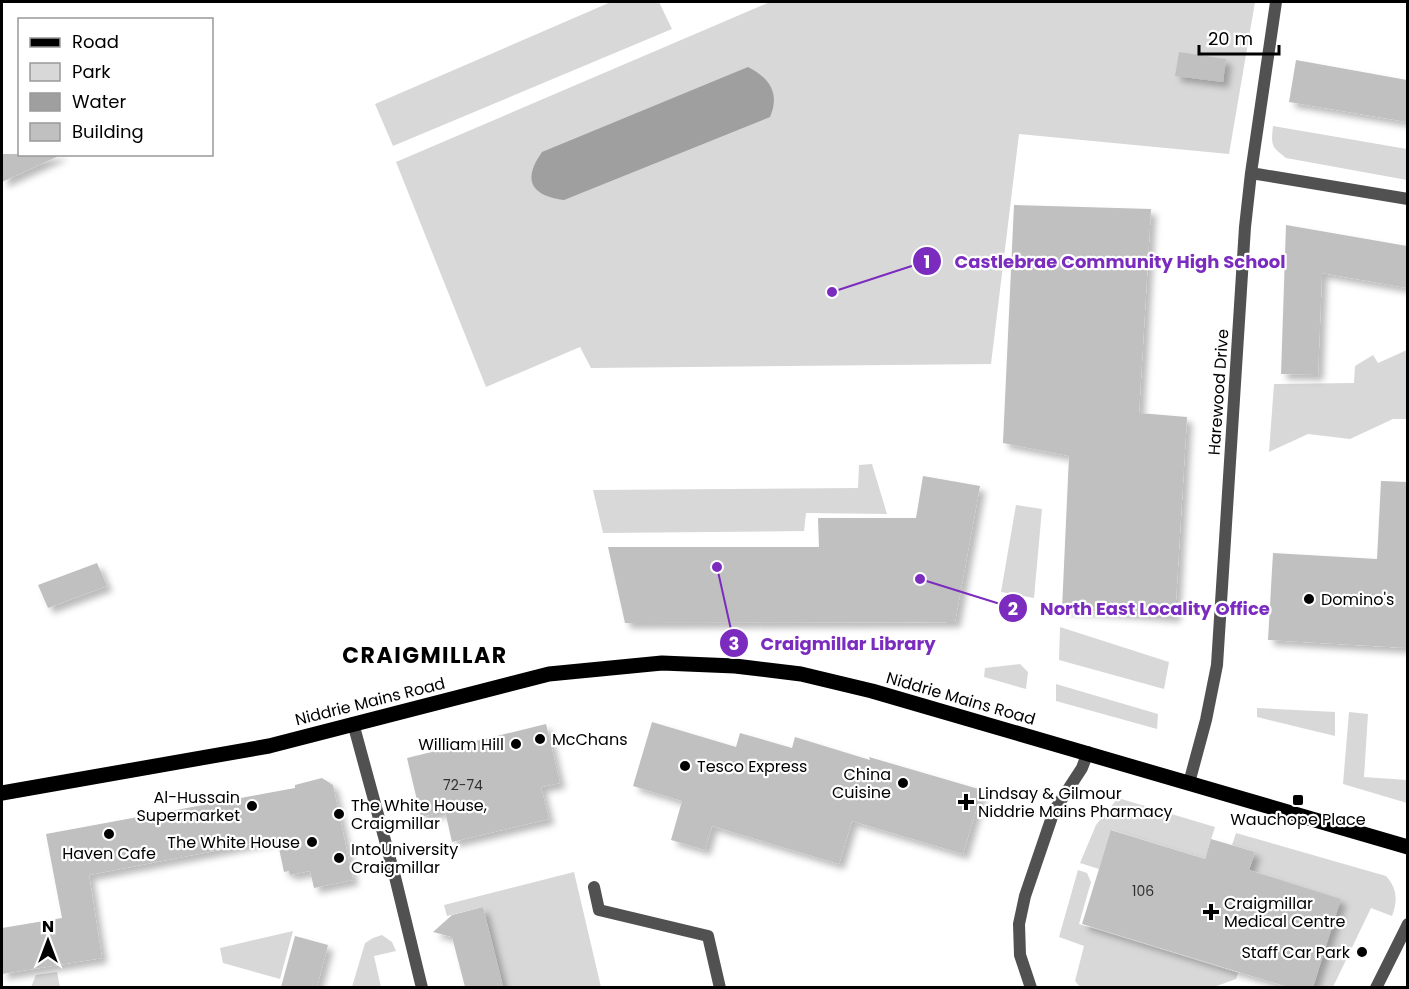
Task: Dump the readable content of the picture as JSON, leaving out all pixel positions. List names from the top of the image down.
{
  "streets": {
    "main road": ["Niddrie Mains Road"],
    "street": ["Harewood Drive"]
  },
  "crossings": [
    ["Harewood Drive", "Niddrie Mains Road"]
  ],
  "districts": ["CRAIGMILLAR"],
  "places": {
    "other": [
      "Castlebrae Community High School",
      "Craigmillar Library",
      "North East Locality Office",
      "Domino's",
      "McChans",
      "William Hill",
      "Tesco Express",
      "China Cuisine",
      "Al-Hussain Supermarket",
      "The White House, Craigmillar",
      "Haven Cafe",
      "The White House",
      "IntoUniversity Craigmillar",
      "Staff Car Park"
    ],
    "transit": ["Wauchope Place"],
    "health": ["Lindsay & Gilmour Niddrie Mains Pharmacy", "Craigmillar Medical Centre"]
  },
  "house_numbers": ["72-74", "106"],
  "legend": [
    "Road",
    "Park",
    "Water",
    "Building"
  ],
  "scale_bar": "20 m",
  "north": "top"
}
